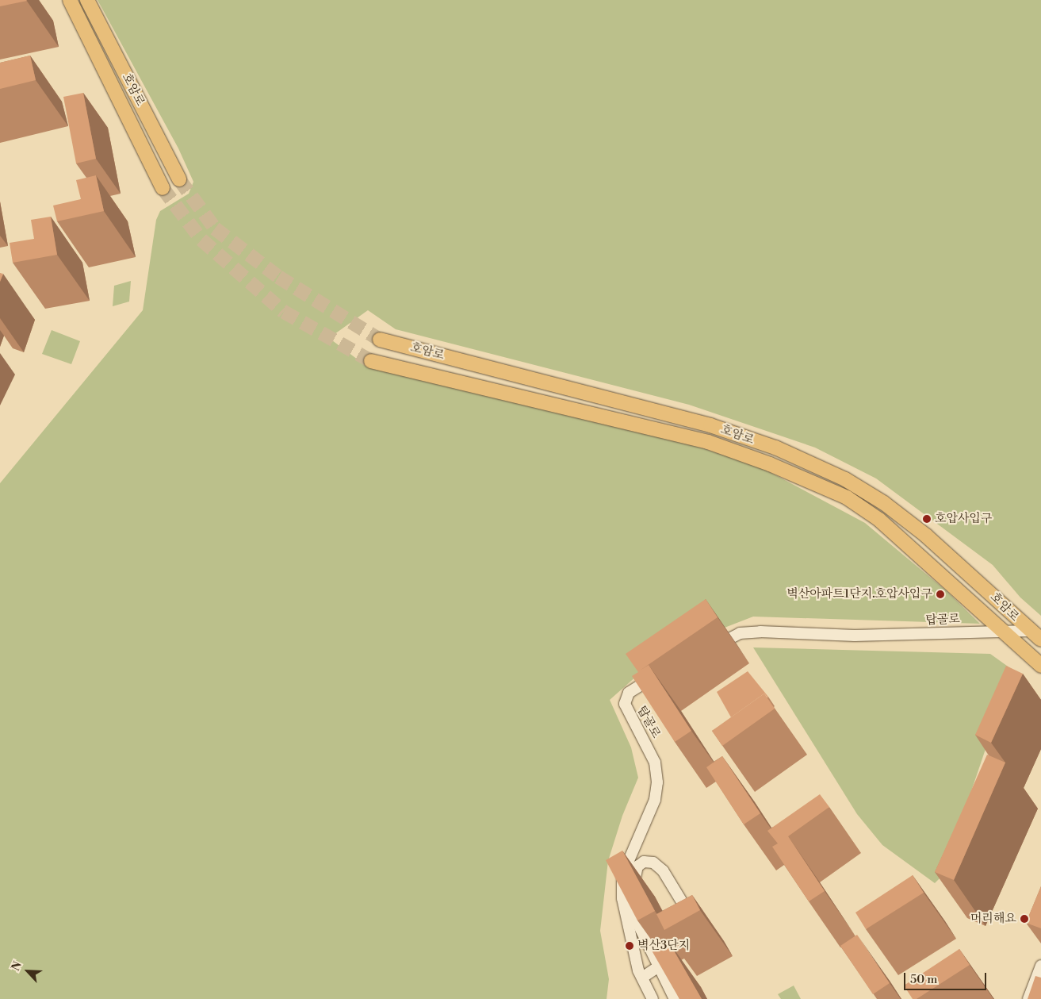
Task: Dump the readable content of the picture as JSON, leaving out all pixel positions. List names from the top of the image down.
{
  "streets": {
    "main road": ["호암로"],
    "street": ["탑골로"]
  },
  "crossings": [
    ["호암로", "탑골로"]
  ],
  "places": [
    "호압사입구",
    "벽산아파트1단지.호압사입구",
    "머리해요",
    "벽산3단지"
  ],
  "scale_bar": "50 m",
  "north": "top left"
}
